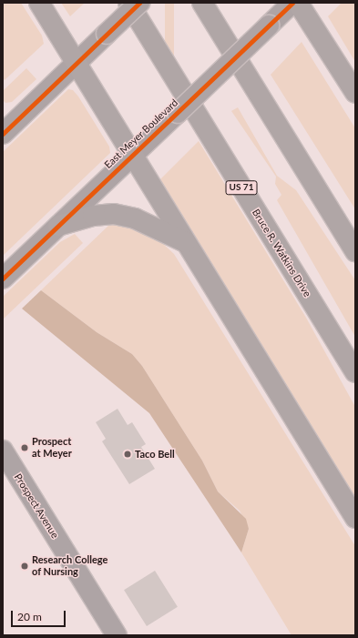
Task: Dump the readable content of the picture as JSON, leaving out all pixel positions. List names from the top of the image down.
{
  "streets": {
    "highway": ["US 71", "Bruce R. Watkins Drive"],
    "main road": ["East Meyer Boulevard", "Prospect Avenue"]
  },
  "places": ["Prospect at Meyer", "Taco Bell", "Research College of Nursing"],
  "scale_bar": "20 m"
}
